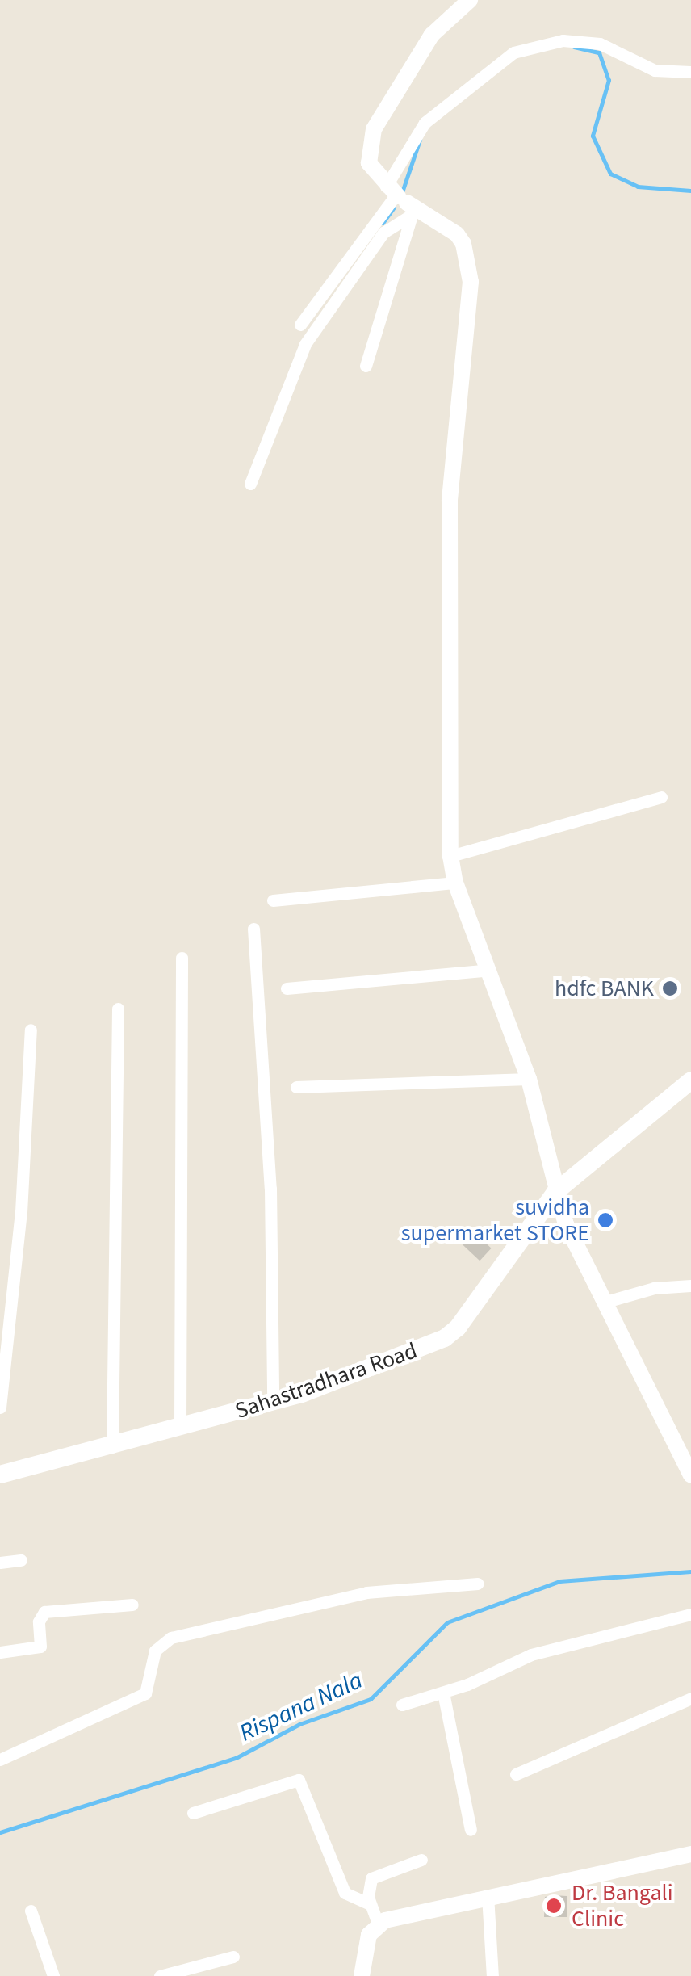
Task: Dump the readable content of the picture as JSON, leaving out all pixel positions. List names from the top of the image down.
{
  "streets": {
    "main road": ["Sahastradhara Road"]
  },
  "water": ["Rispana Nala"],
  "places": ["hdfc BANK", "suvidha supermarket STORE", "Dr. Bangali Clinic"]
}
